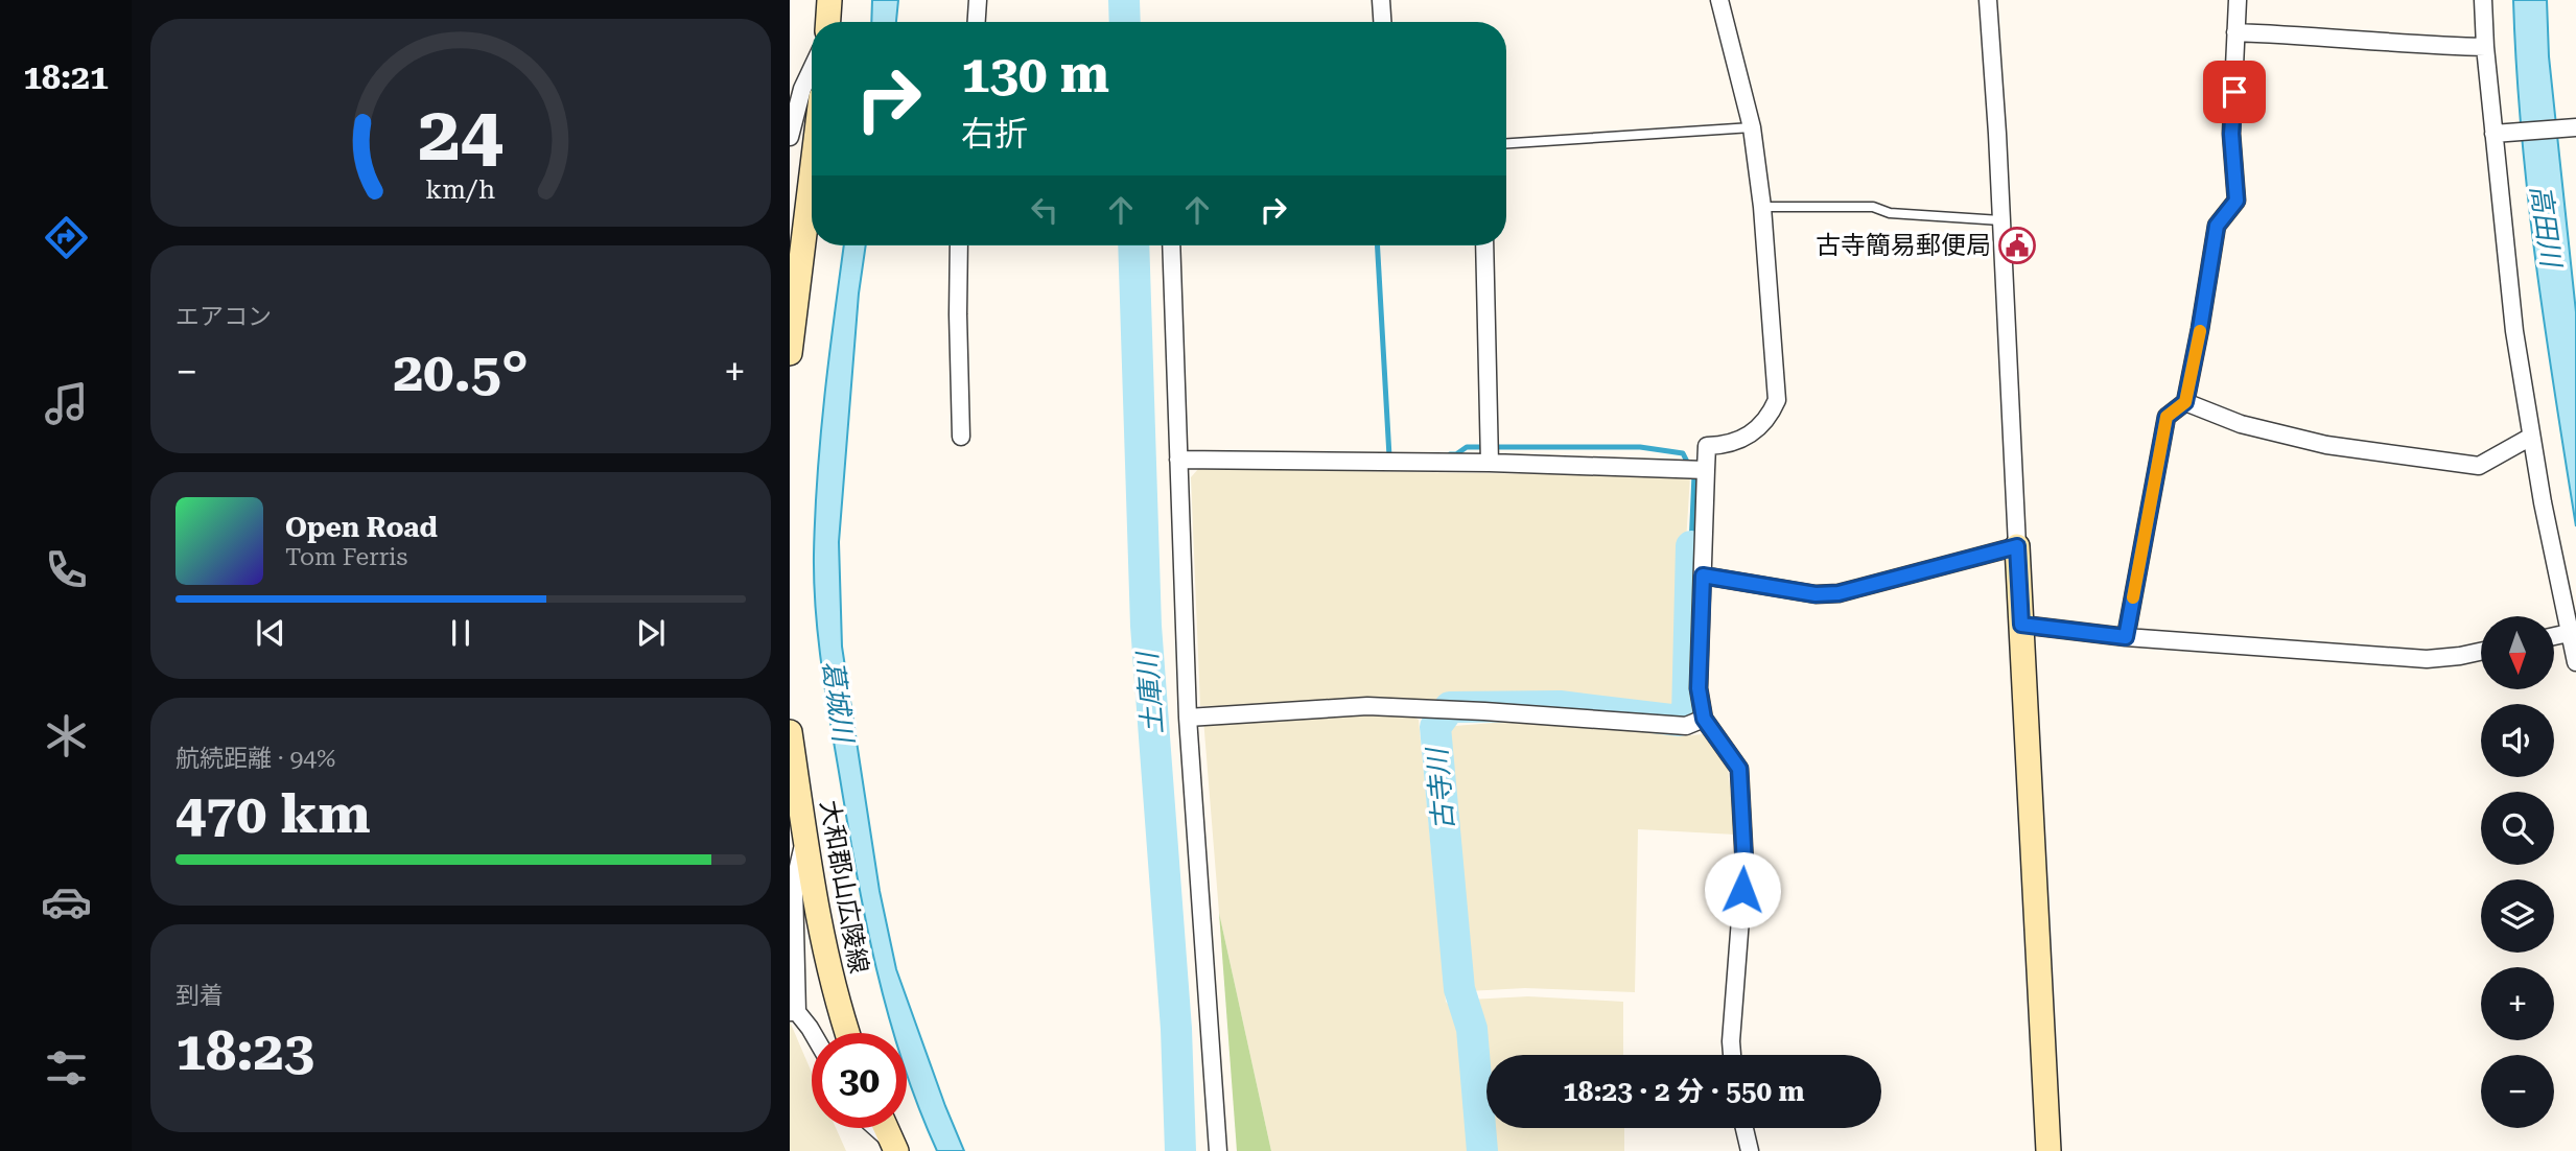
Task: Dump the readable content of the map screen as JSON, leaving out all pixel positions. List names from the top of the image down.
{
  "streets": {
    "main road": ["大和郡山広陵線"]
  },
  "water": [
    "高田川",
    "土庫川",
    "葛城川",
    "古寺川"
  ],
  "places": {
    "public building": ["古寺簡易郵便局"]
  },
  "north": "bottom",
  "page": {
    "tabs": "18:21",
    "turn": ["130 m", "右折"],
    "tile": [
      "エアコン",
      ["航続距離 · 94%", "470 km"],
      ["到着", "18:23"]
    ],
    "heat": ["−", "20.5°", "+"],
    "song": ["Open Road", "Tom Ferris"],
    "map_buttons": ["+", "−"],
    "limit": "30",
    "trip": "18:23 · 2 分 · 550 m",
    "gauge": ["24", "km/h"]
  }
}
